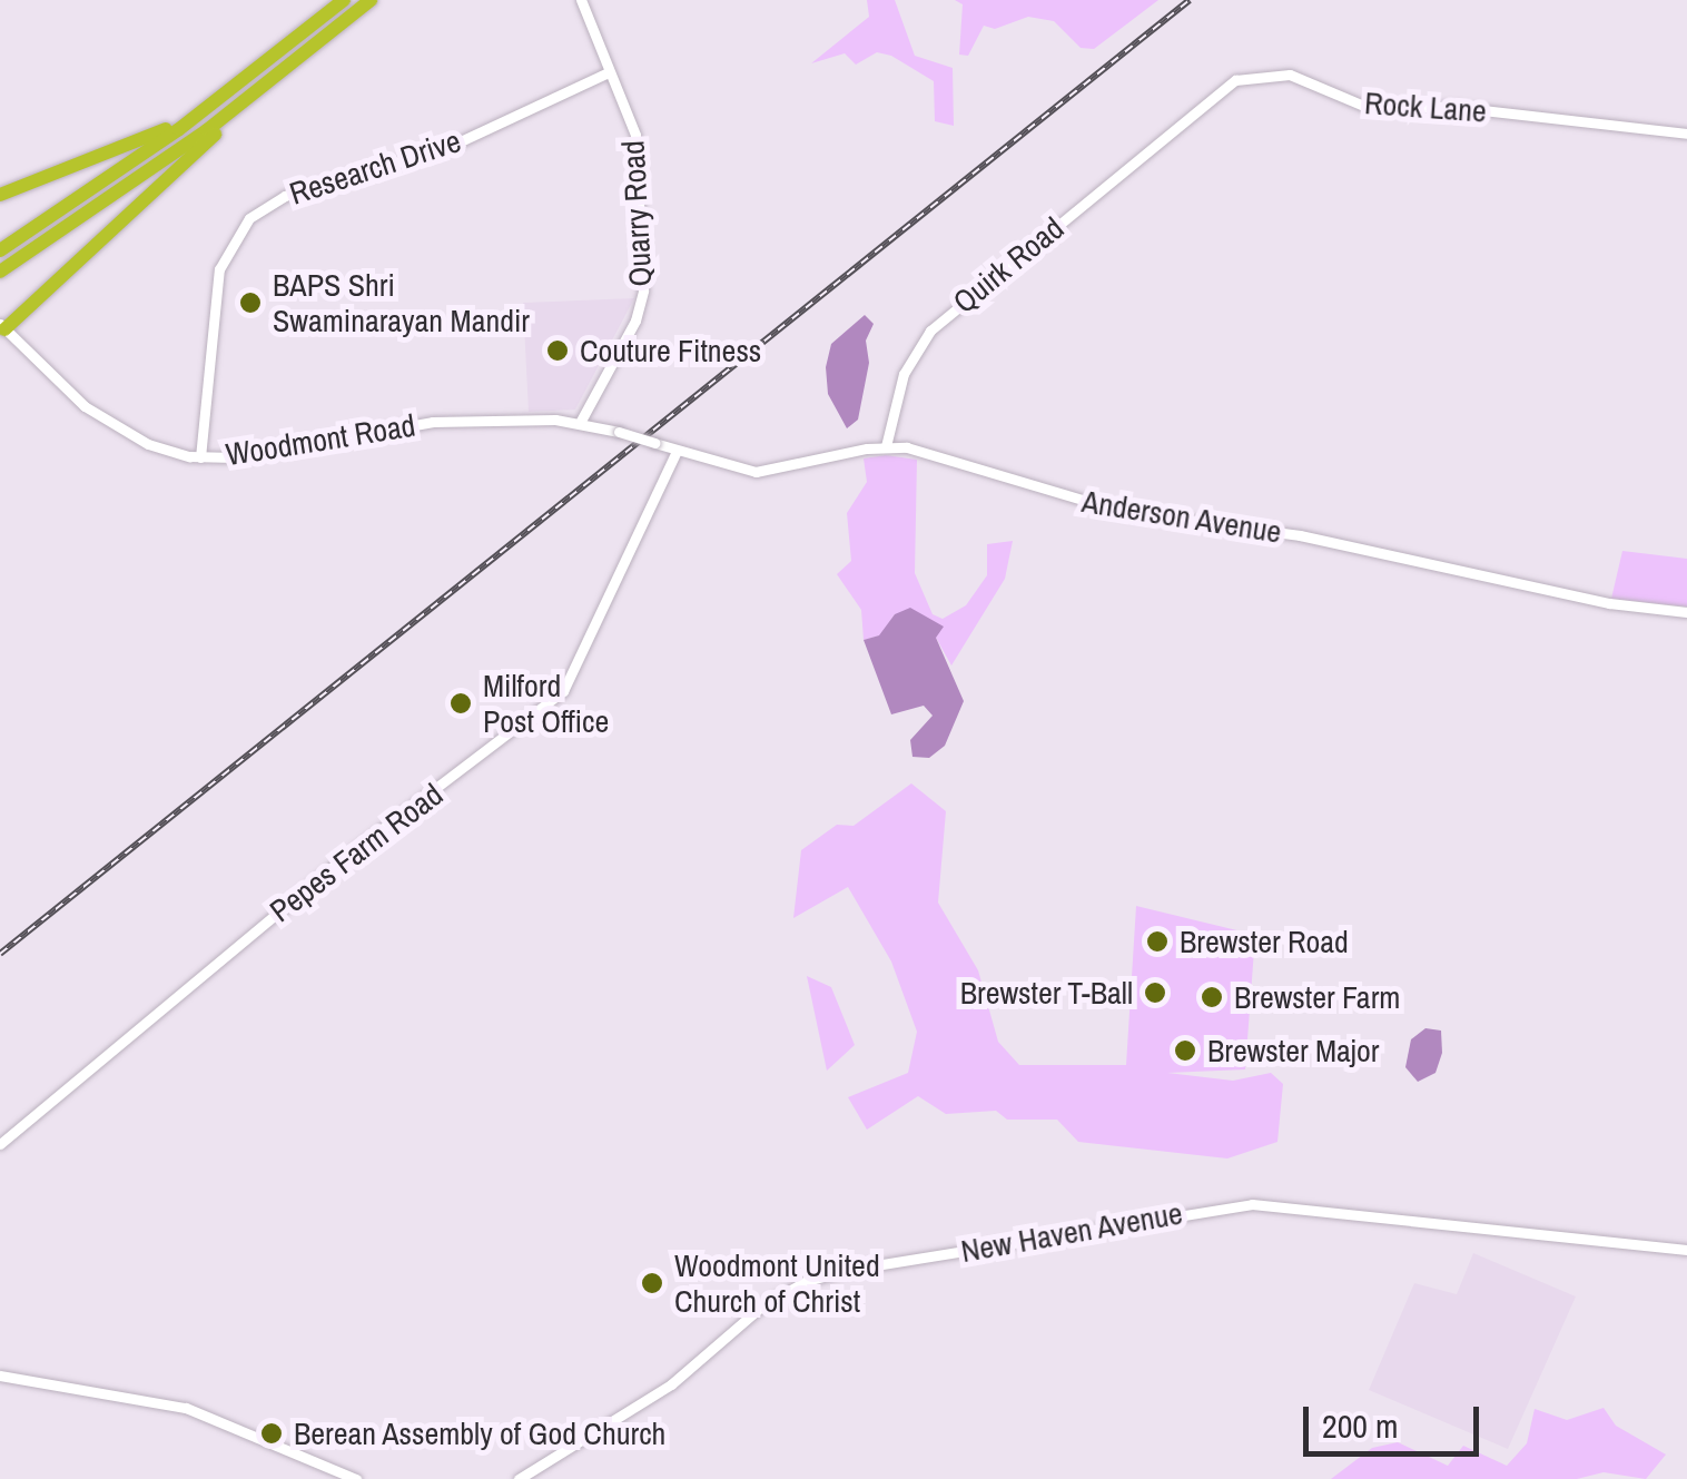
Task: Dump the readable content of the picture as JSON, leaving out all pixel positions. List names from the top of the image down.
{
  "streets": {
    "main road": [
      "Rock Lane",
      "Research Drive",
      "Quarry Road",
      "Quirk Road",
      "Woodmont Road",
      "Anderson Avenue",
      "Pepes Farm Road",
      "New Haven Avenue"
    ]
  },
  "crossings": [
    ["Rock Lane", "Quirk Road"],
    ["Research Drive", "Quarry Road"],
    ["Research Drive", "Woodmont Road"],
    ["Quarry Road", "Woodmont Road"],
    ["Quirk Road", "Anderson Avenue"],
    ["Woodmont Road", "Anderson Avenue"],
    ["Anderson Avenue", "Pepes Farm Road"]
  ],
  "places": [
    "BAPS Shri Swaminarayan Mandir",
    "Couture Fitness",
    "Milford Post Office",
    "Brewster Road",
    "Brewster T-Ball",
    "Brewster Farm",
    "Brewster Major",
    "Woodmont United Church of Christ",
    "Berean Assembly of God Church"
  ],
  "scale_bar": "200 m"
}
